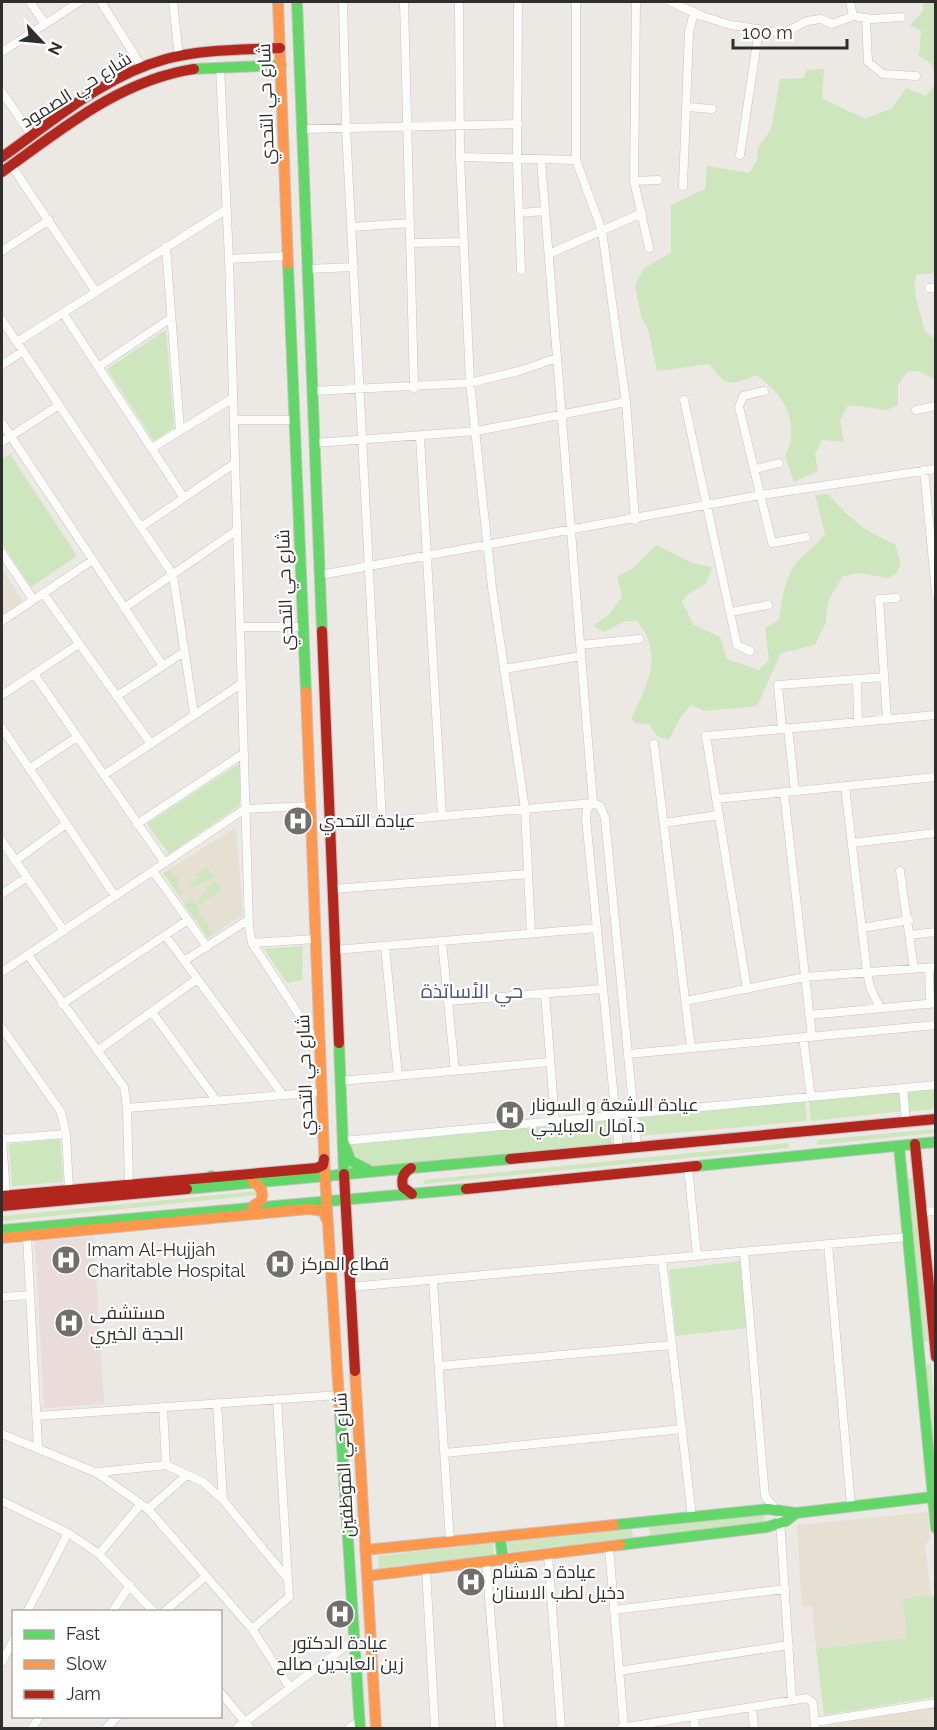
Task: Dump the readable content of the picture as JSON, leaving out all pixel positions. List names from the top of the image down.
{
  "streets": {
    "main road": ["شارع حي الصمود", "شارع حي التحدي", "شارع حي الموظفين"]
  },
  "crossings": [
    ["شارع حي الصمود", "شارع حي التحدي"],
    ["شارع حي التحدي", "شارع حي الموظفين"]
  ],
  "districts": ["حي الأساتذة"],
  "places": {
    "hospital": [
      "عيادة التحدي",
      "عيادة الاشعة و السونار د.آمال العبايجي",
      "Imam Al-Hujjah Charitable Hospital",
      "قطاع المركز",
      "مستشفى الحجة الخيري",
      "عيادة د هشام دخيل لطب الاسنان",
      "عيادة الدكتور زين العابدين صالح"
    ]
  },
  "legend": ["Fast", "Slow", "Jam"],
  "scale_bar": "100 m",
  "north": "bottom right"
}
